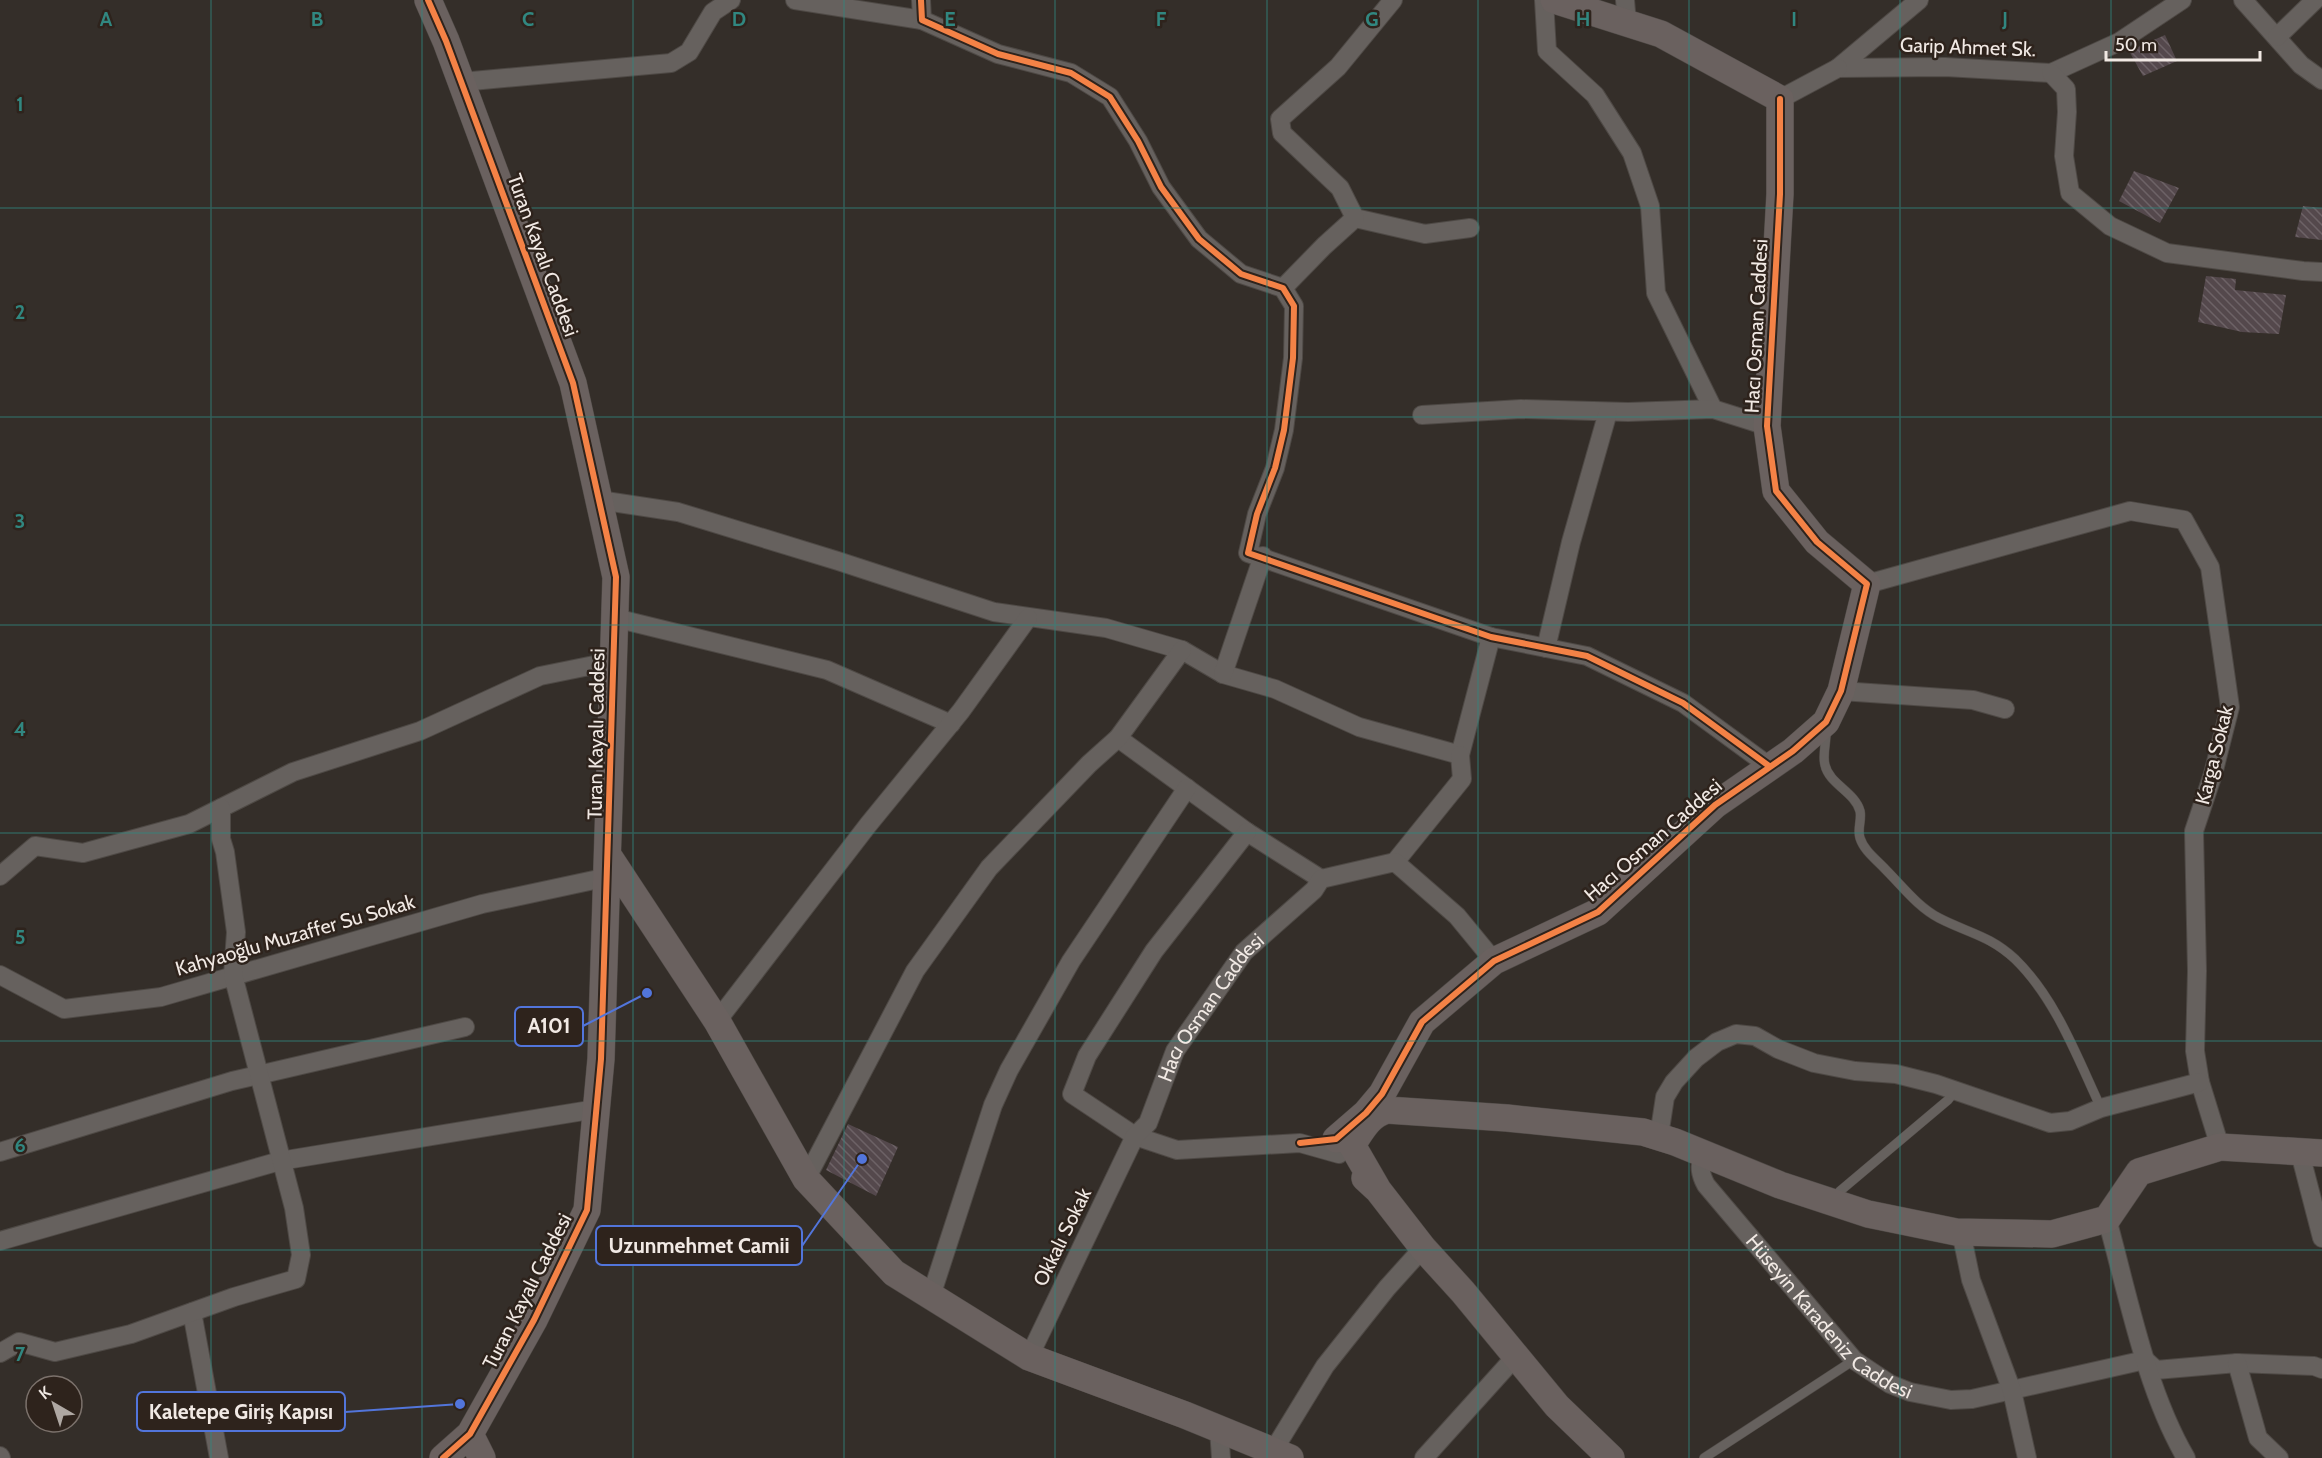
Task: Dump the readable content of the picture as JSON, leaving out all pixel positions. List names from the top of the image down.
{
  "streets": {
    "street": [
      "Garip Ahmet Sk.",
      "Turan Kayalı Caddesi",
      "Hacı Osman Caddesi",
      "Karga Sokak",
      "Kahyaoğlu Muzaffer Su Sokak",
      "Okkalı Sokak",
      "Hüseyin Karadeniz Caddesi"
    ]
  },
  "crossings": [
    ["Turan Kayalı Caddesi", "Kahyaoğlu Muzaffer Su Sokak"],
    ["Hacı Osman Caddesi", "Karga Sokak"],
    ["Hacı Osman Caddesi", "Okkalı Sokak"]
  ],
  "places": ["A101", "Uzunmehmet Camii", "Kaletepe Giriş Kapısı"],
  "scale_bar": "50 m",
  "north": "top left",
  "grid": {
    "columns": [
      "A",
      "B",
      "C",
      "D",
      "E",
      "F",
      "G",
      "H",
      "I",
      "J"
    ],
    "rows": [
      "1",
      "2",
      "3",
      "4",
      "5",
      "6",
      "7"
    ]
  }
}
